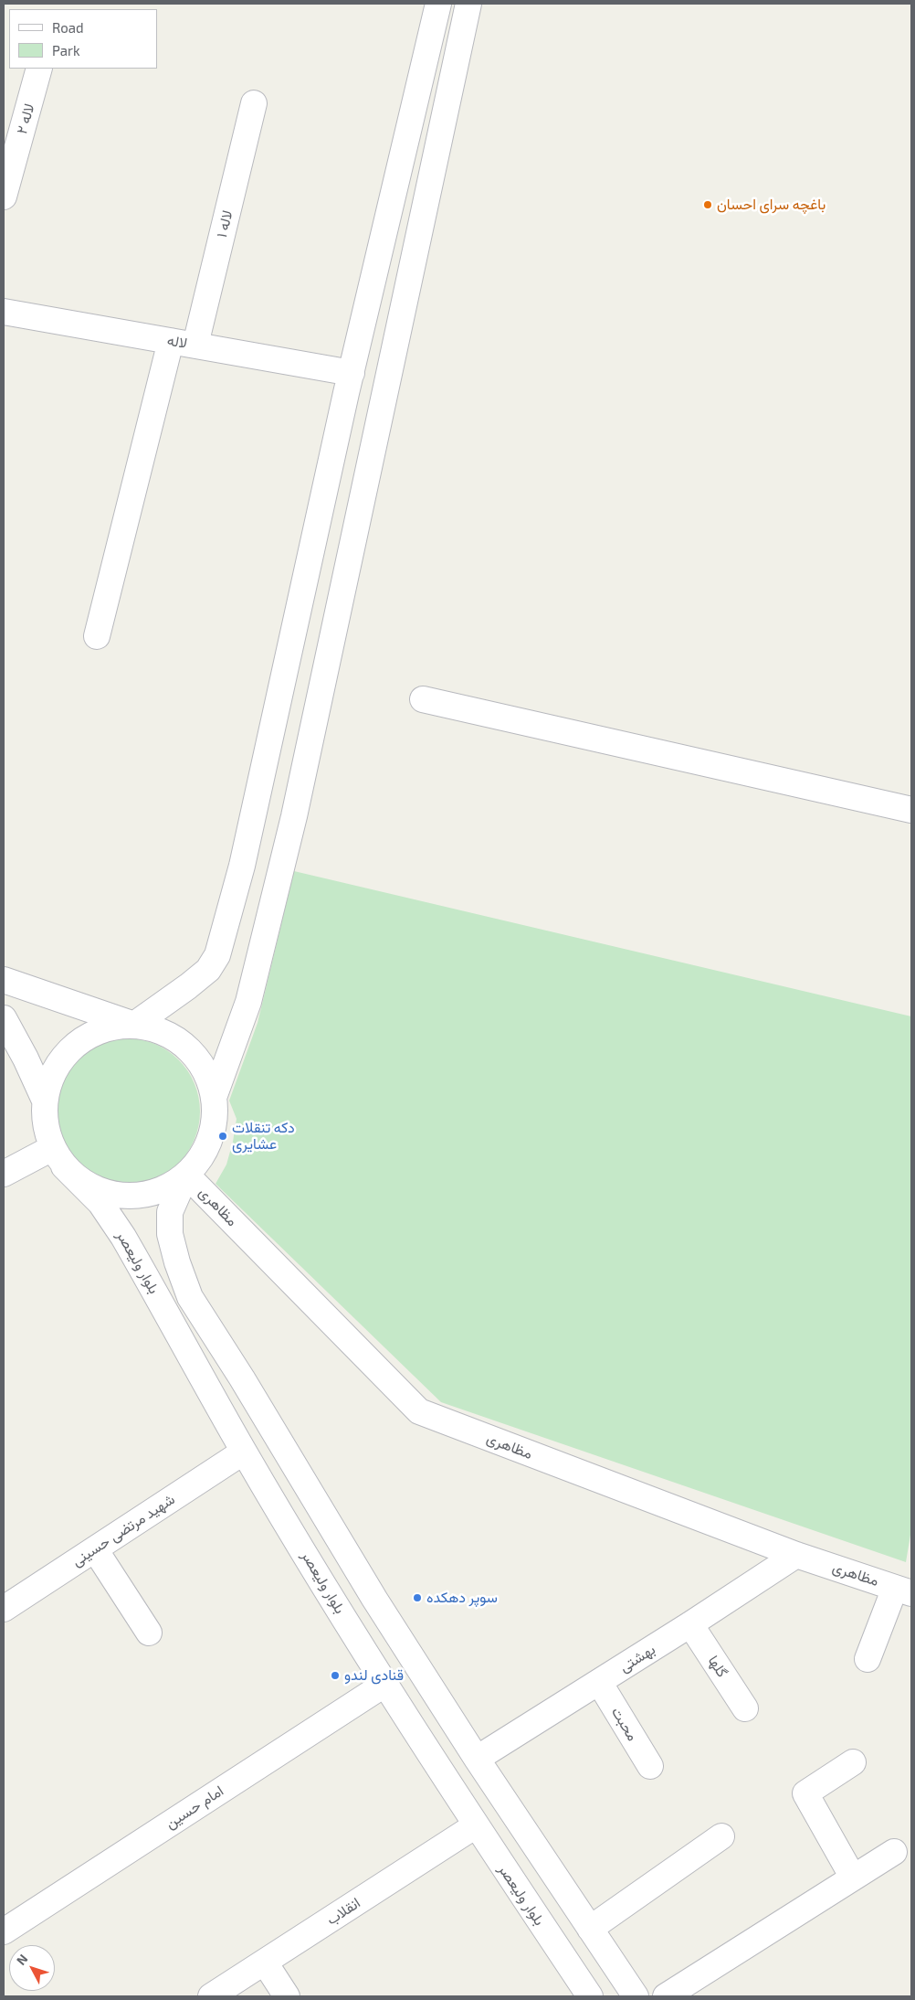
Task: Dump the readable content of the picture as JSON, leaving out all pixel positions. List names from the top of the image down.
{
  "streets": {
    "street": [
      "لاله ۲",
      "لاله ۱",
      "لاله",
      "مظاهری",
      "بلوار ولیعصر",
      "شهید مرتضی حسینی",
      "بهشتی",
      "گلها",
      "محبت",
      "امام حسین",
      "انقلاب"
    ]
  },
  "crossings": [
    ["لاله ۱", "لاله"],
    ["مظاهری", "بلوار ولیعصر"],
    ["مظاهری", "بهشتی"],
    ["بلوار ولیعصر", "شهید مرتضی حسینی"],
    ["بلوار ولیعصر", "بهشتی"],
    ["بلوار ولیعصر", "امام حسین"],
    ["بلوار ولیعصر", "انقلاب"],
    ["بهشتی", "گلها"],
    ["بهشتی", "محبت"]
  ],
  "places": [
    "باغچه سرای احسان",
    "دکه تنقلات عشایری",
    "سوپر دهکده",
    "قنادی لندو"
  ],
  "legend": ["Road", "Park"],
  "north": "top left"
}
